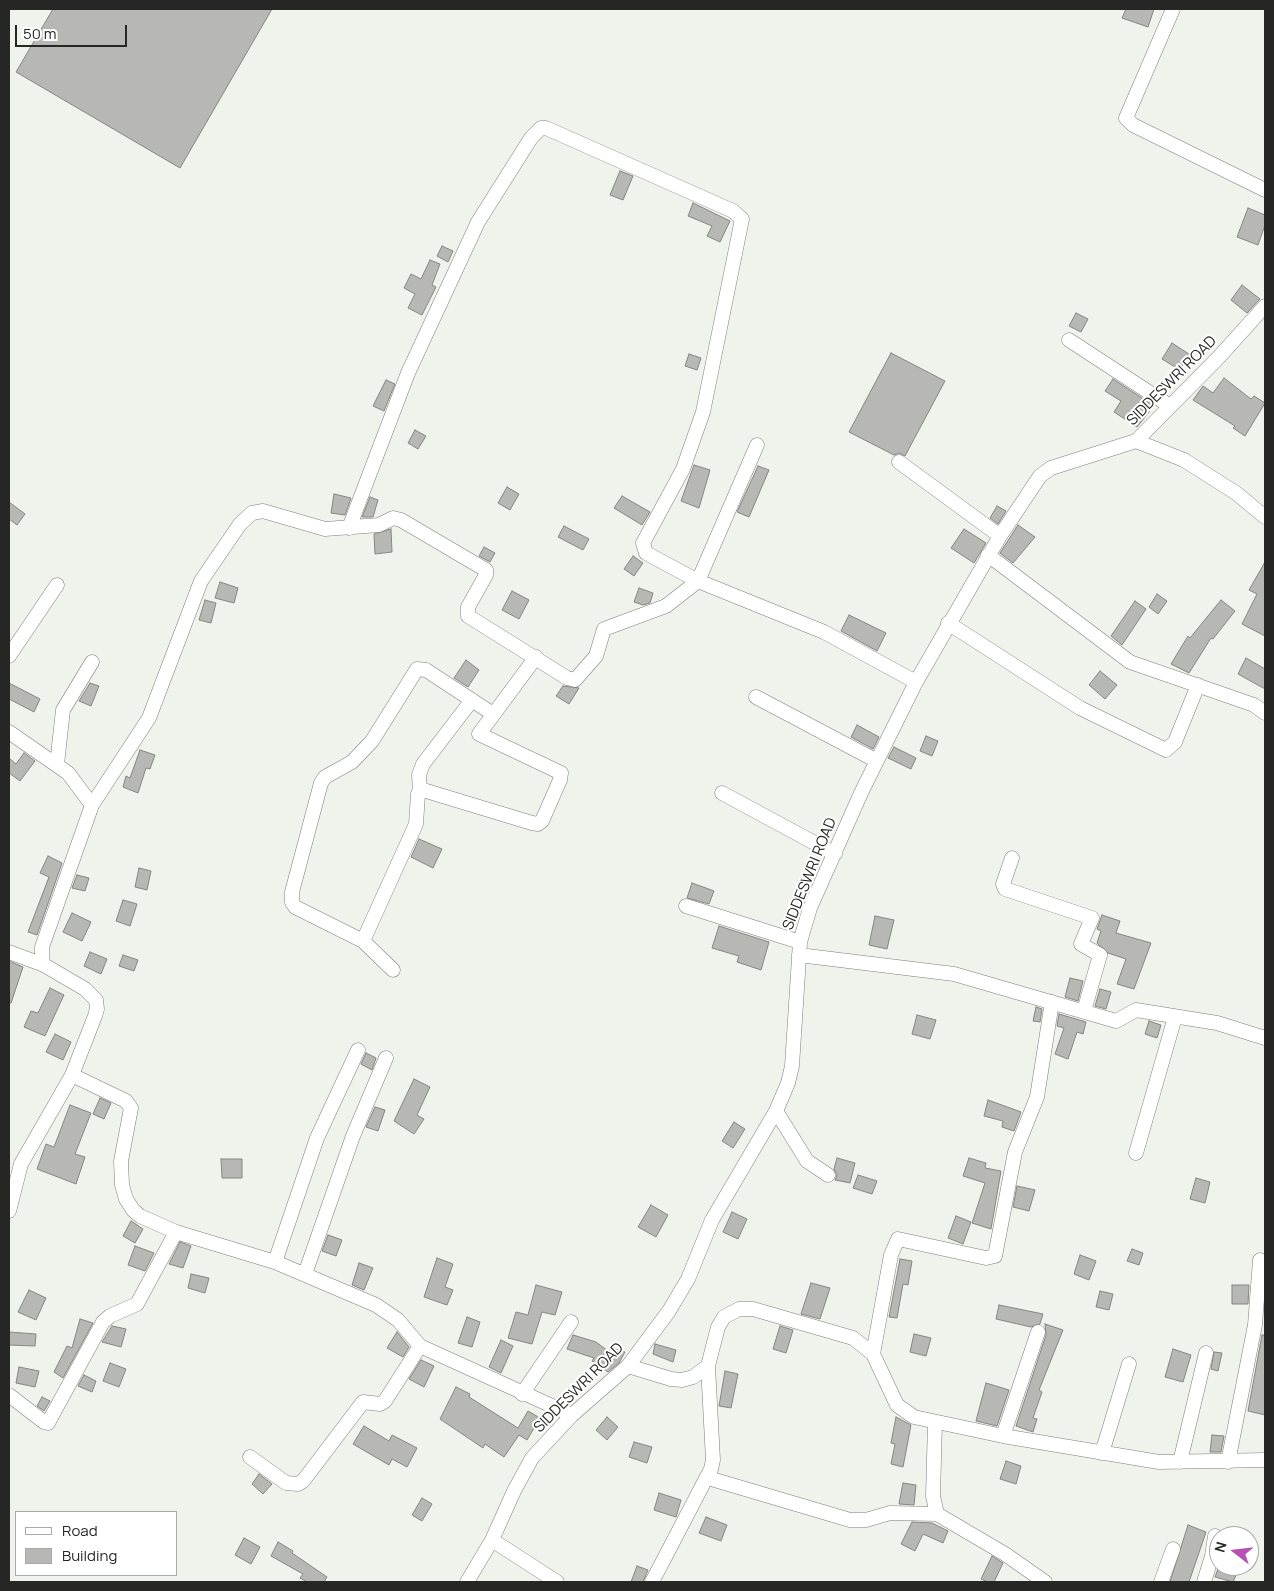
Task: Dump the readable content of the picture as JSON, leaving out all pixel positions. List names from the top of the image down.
{
  "streets": {
    "street": ["SIDDESWRI ROAD"]
  },
  "legend": ["Road", "Building"],
  "scale_bar": "50 m",
  "north": "left"
}
